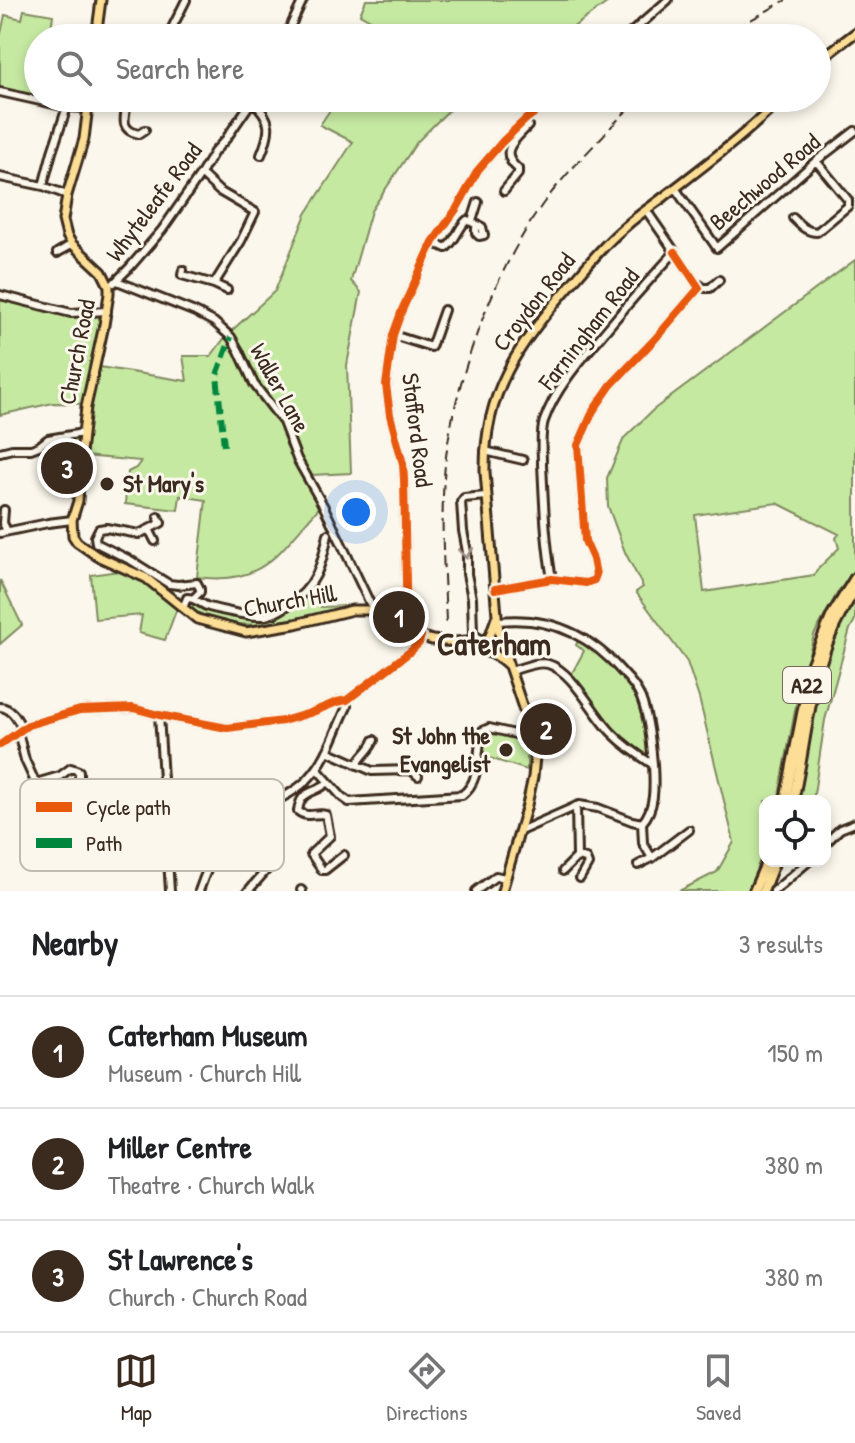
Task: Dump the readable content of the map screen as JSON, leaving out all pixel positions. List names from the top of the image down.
{
  "streets": {
    "highway": ["A22"],
    "main road": ["Croydon Road", "Church Road", "Church Hill"],
    "street": [
      "Beechwood Road",
      "Whyteleafe Road",
      "Farningham Road",
      "Waller Lane",
      "Stafford Road"
    ]
  },
  "crossings": [
    ["Beechwood Road", "Croydon Road"],
    ["Whyteleafe Road", "Church Road"],
    ["Whyteleafe Road", "Waller Lane"],
    ["Church Road", "Church Hill"],
    ["Waller Lane", "Church Hill"],
    ["Stafford Road", "Church Hill"]
  ],
  "districts": ["Caterham"],
  "places": ["St Mary's", "St John the Evangelist"],
  "legend": ["Cycle path", "Path"],
  "page": {
    "search": "Search here",
    "pins": ["3", "1", "2"],
    "heading": ["Nearby", "3 results"],
    "list": [
      {
        "mark": "1",
        "name": "Caterham Museum",
        "note": "Museum · Church Hill",
        "value": "150 m"
      },
      {
        "mark": "2",
        "name": "Miller Centre",
        "note": "Theatre · Church Walk",
        "value": "380 m"
      },
      {
        "mark": "3",
        "name": "St Lawrence's",
        "note": "Church · Church Road",
        "value": "380 m"
      }
    ],
    "nav": ["Map", "Directions", "Saved"]
  }
}
